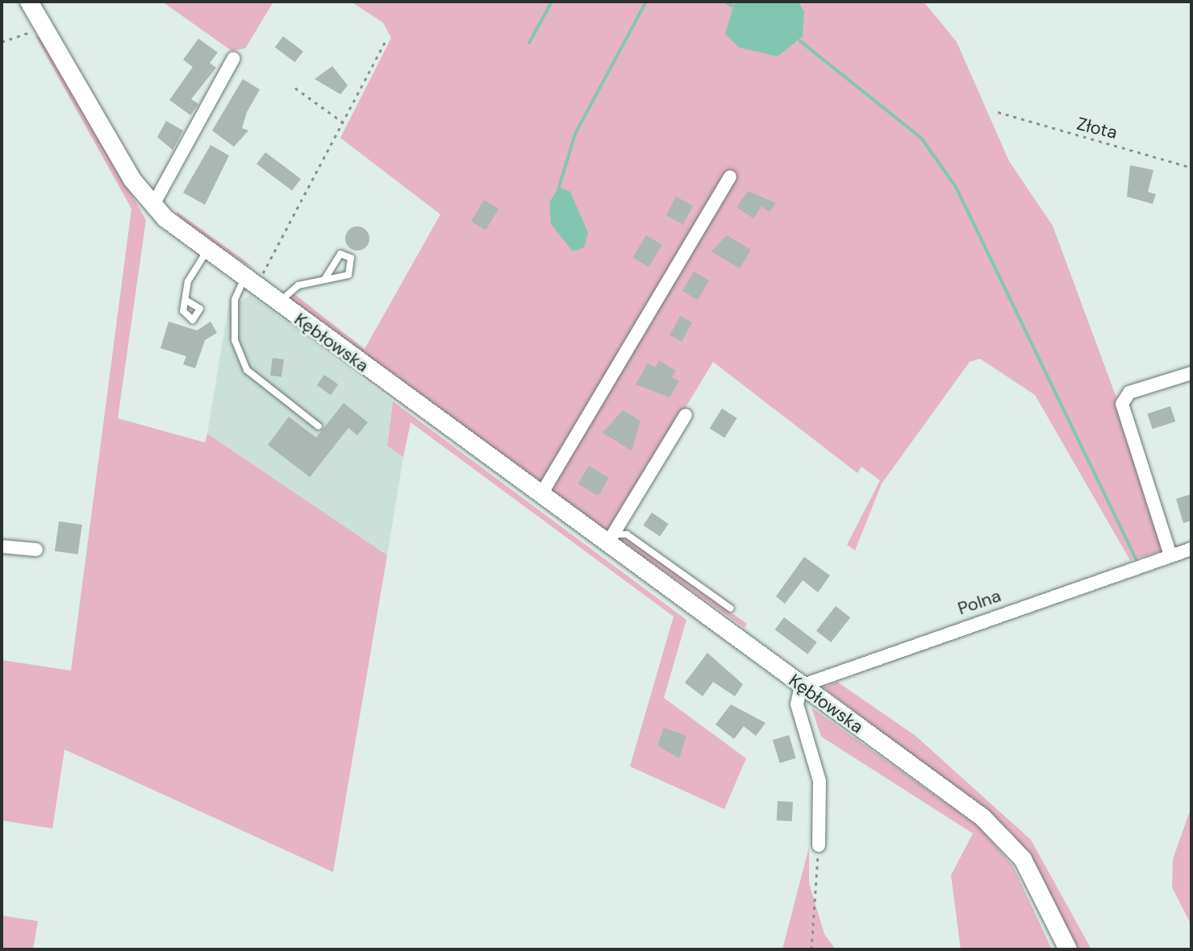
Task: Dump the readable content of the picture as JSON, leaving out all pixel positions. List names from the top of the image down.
{
  "streets": {
    "street": ["Kębłowska", "Polna"],
    "path": ["Złota"]
  },
  "crossings": [
    ["Kębłowska", "Polna"]
  ]
}
